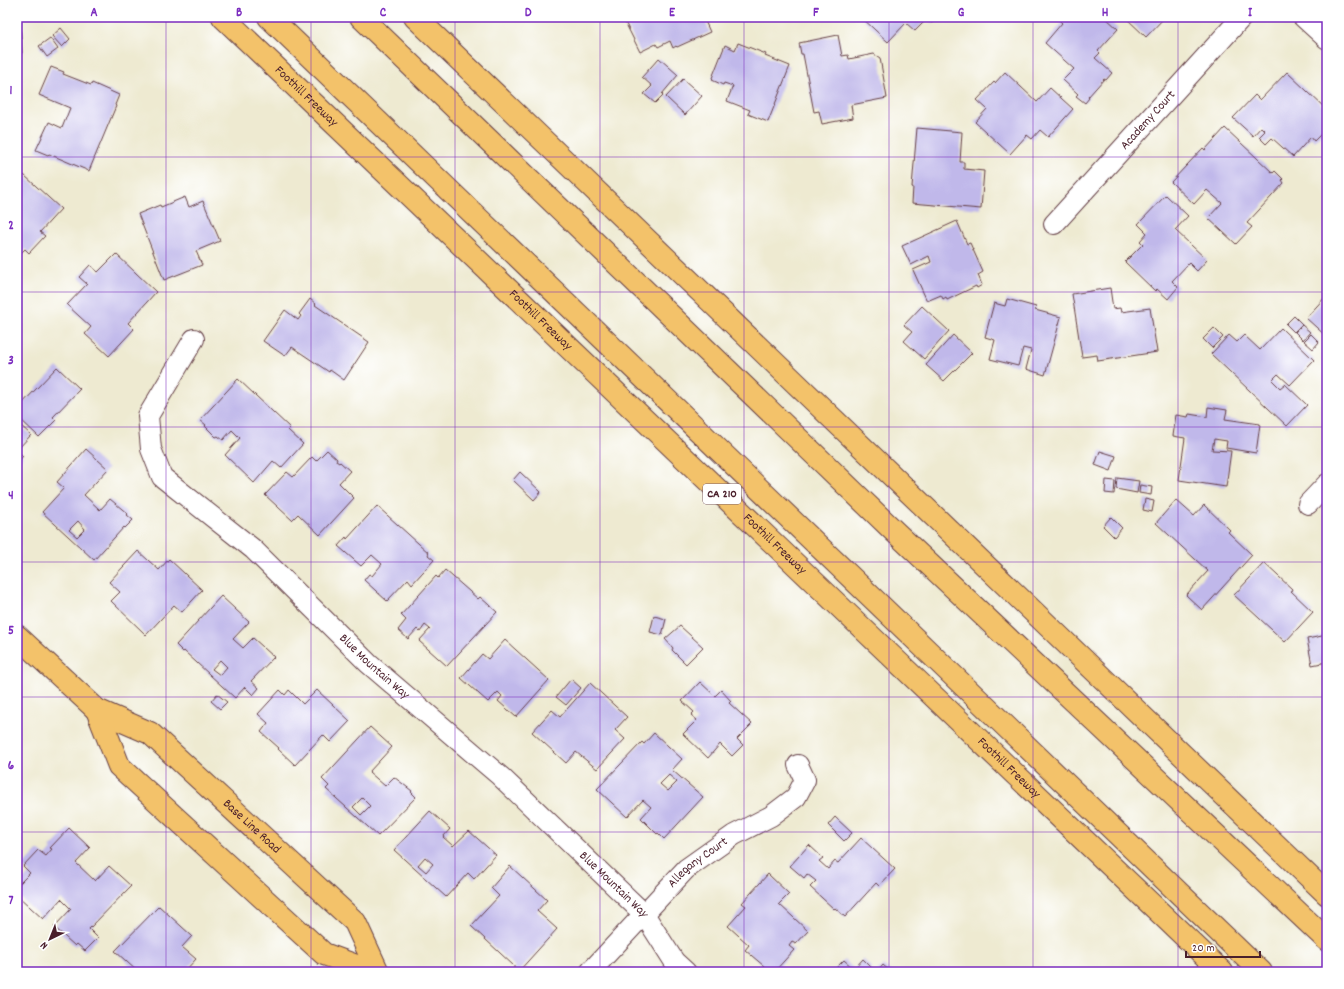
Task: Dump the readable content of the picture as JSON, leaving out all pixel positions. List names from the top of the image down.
{
  "streets": {
    "main road": ["Foothill Freeway", "CA 210", "Base Line Road"],
    "street": ["Academy Court", "Blue Mountain Way", "Allegany Court"]
  },
  "crossings": [
    ["Blue Mountain Way", "Allegany Court"]
  ],
  "scale_bar": "20 m",
  "north": "bottom left",
  "grid": {
    "columns": [
      "A",
      "B",
      "C",
      "D",
      "E",
      "F",
      "G",
      "H",
      "I"
    ],
    "rows": [
      "1",
      "2",
      "3",
      "4",
      "5",
      "6",
      "7"
    ]
  }
}
